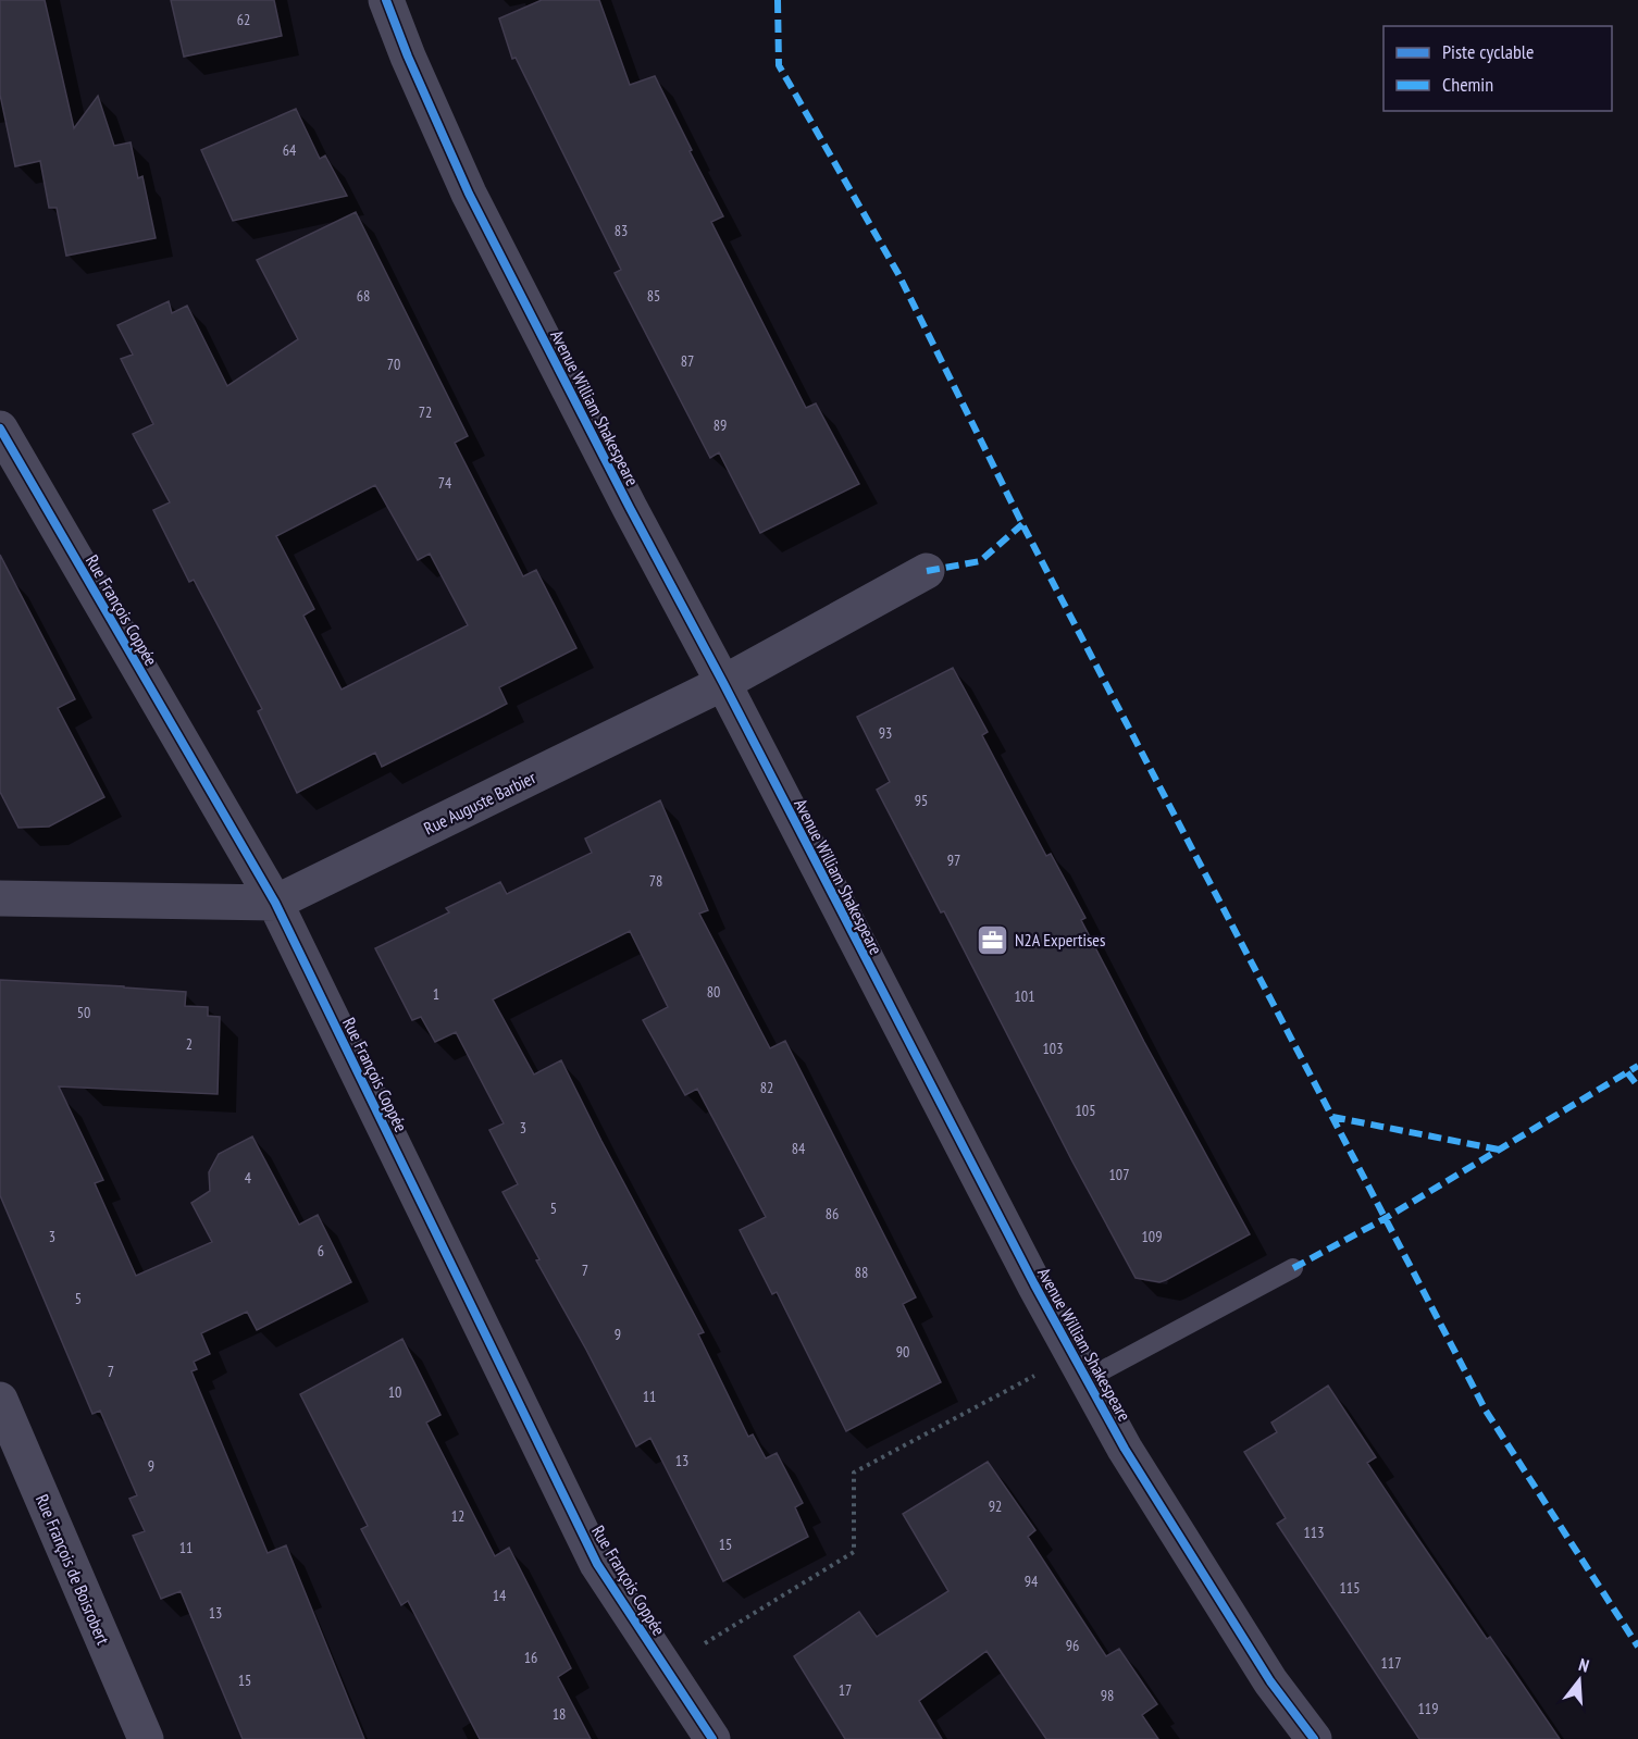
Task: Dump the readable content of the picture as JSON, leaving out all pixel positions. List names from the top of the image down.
{
  "streets": {
    "street": [
      "Avenue William Shakespeare",
      "Rue François Coppée",
      "Rue Auguste Barbier",
      "Rue François de Boisrobert"
    ]
  },
  "crossings": [
    ["Avenue William Shakespeare", "Rue Auguste Barbier"],
    ["Rue François Coppée", "Rue Auguste Barbier"]
  ],
  "places": {
    "office": ["N2A Expertises"]
  },
  "house_numbers": [
    "62",
    "64",
    "83",
    "68",
    "85",
    "87",
    "70",
    "72",
    "89",
    "74",
    "93",
    "95",
    "97",
    "78",
    "80",
    "1",
    "101",
    "50",
    "2",
    "103",
    "82",
    "105",
    "3",
    "84",
    "107",
    "4",
    "5",
    "86",
    "3",
    "109",
    "6",
    "7",
    "88",
    "5",
    "9",
    "90",
    "7",
    "10",
    "11",
    "13",
    "9",
    "92",
    "12",
    "113",
    "15",
    "11",
    "94",
    "115",
    "14",
    "13",
    "96",
    "16",
    "117",
    "15",
    "17",
    "98",
    "119",
    "18"
  ],
  "legend": ["Piste cyclable", "Chemin"],
  "north": "top"
}
